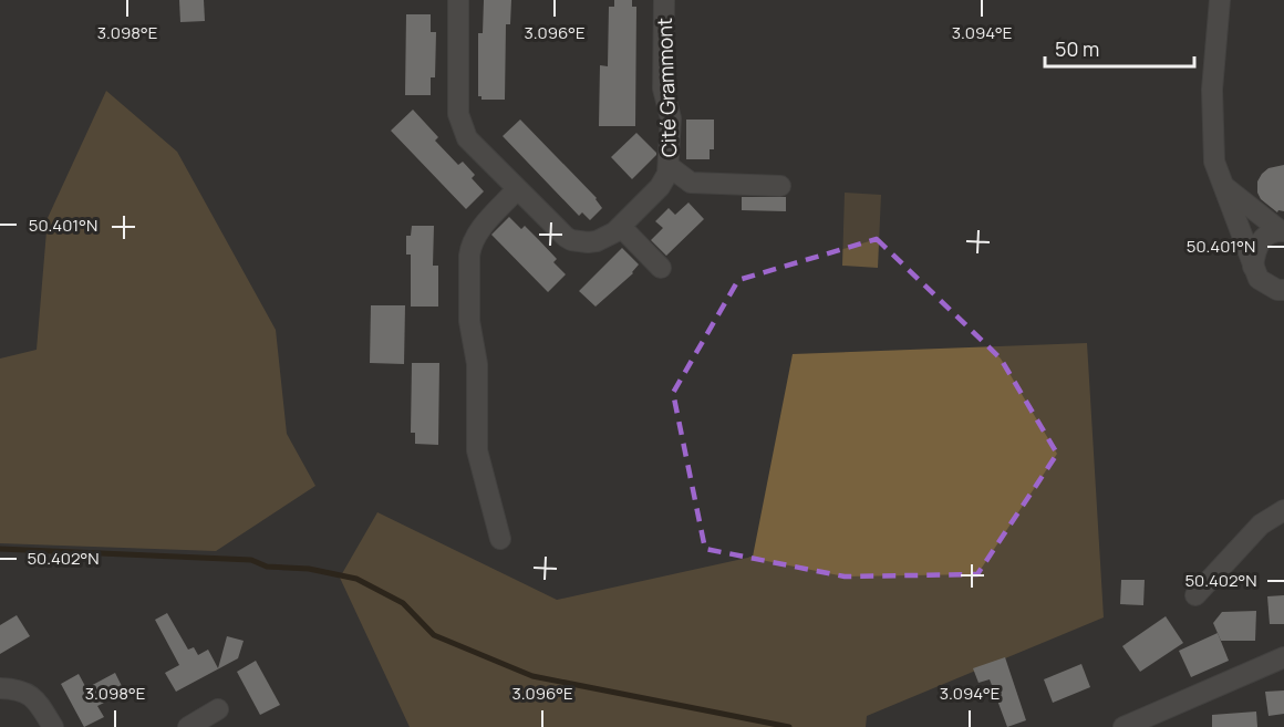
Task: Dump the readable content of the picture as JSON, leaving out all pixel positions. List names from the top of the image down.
{
  "streets": {
    "street": ["Cité Grammont"]
  },
  "scale_bar": "50 m",
  "coordinates": [
    "3.098°E",
    "3.096°E",
    "3.094°E",
    "50.401°N",
    "50.402°N"
  ]
}
